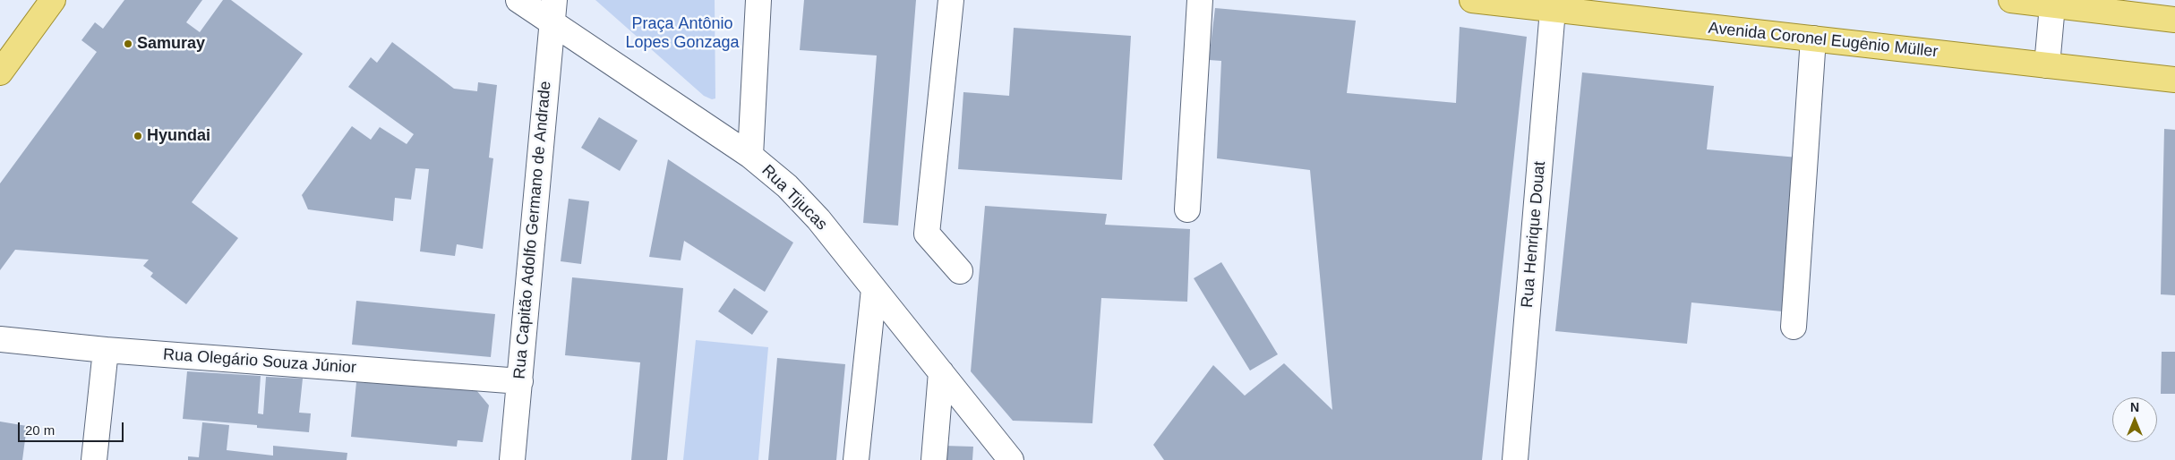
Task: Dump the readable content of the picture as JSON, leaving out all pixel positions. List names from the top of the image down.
{
  "streets": {
    "main road": ["Avenida Coronel Eugênio Müller"],
    "street": [
      "Rua Tijucas",
      "Rua Capitão Adolfo Germano de Andrade",
      "Rua Henrique Douat",
      "Rua Olegário Souza Júnior"
    ]
  },
  "crossings": [
    ["Avenida Coronel Eugênio Müller", "Rua Henrique Douat"],
    ["Rua Tijucas", "Rua Capitão Adolfo Germano de Andrade"],
    ["Rua Capitão Adolfo Germano de Andrade", "Rua Olegário Souza Júnior"]
  ],
  "parks": ["Praça Antônio Lopes Gonzaga"],
  "places": ["Samuray", "Hyundai"],
  "scale_bar": "20 m",
  "north": "top"
}
